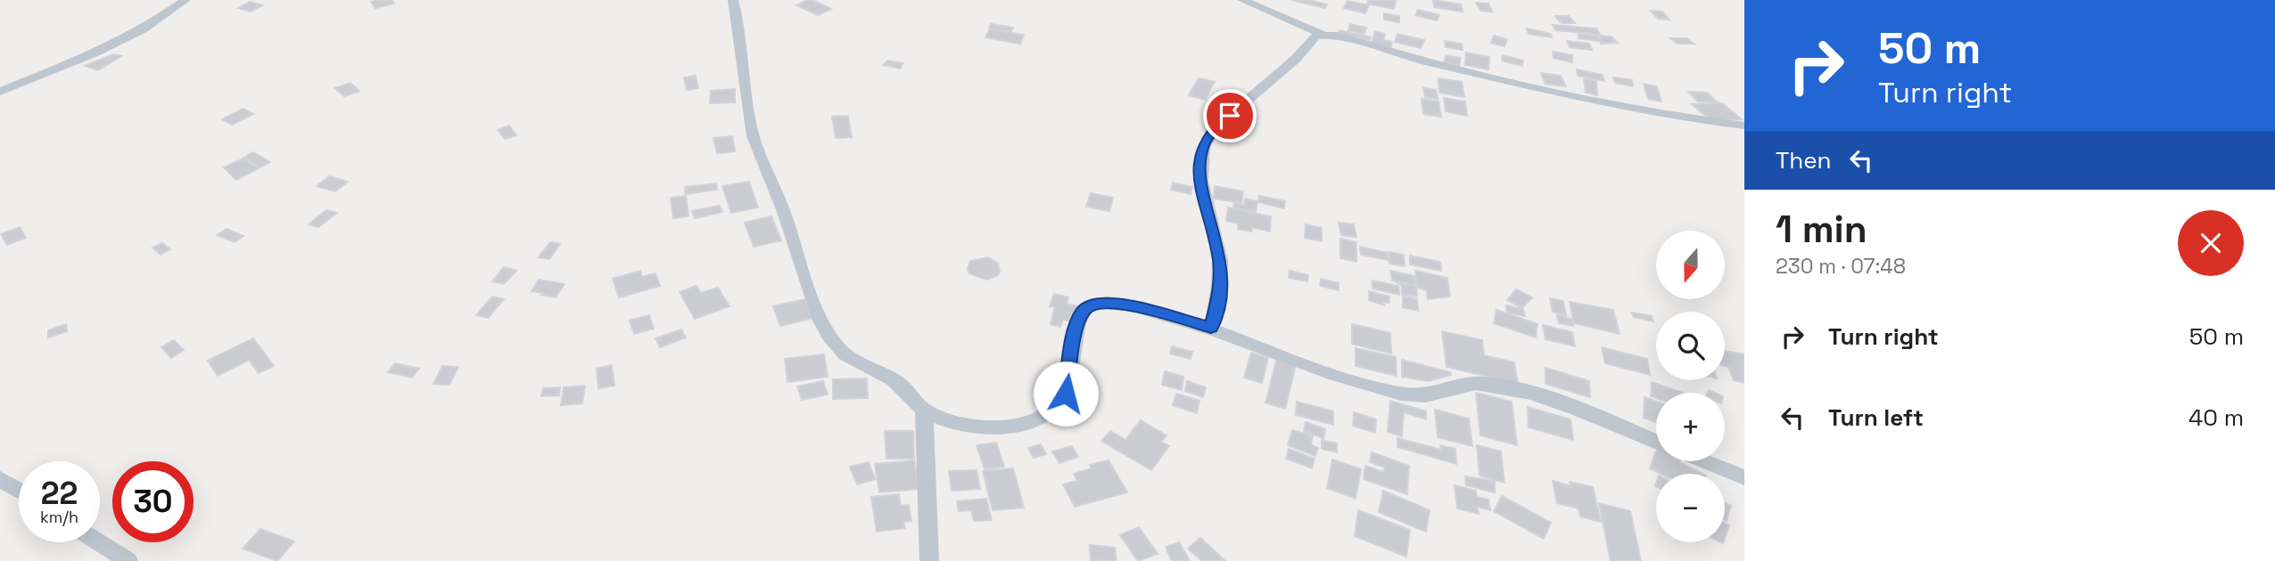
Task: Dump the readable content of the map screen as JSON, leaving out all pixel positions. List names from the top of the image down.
{
  "north": "bottom",
  "page": {
    "turn": ["50 m", "Turn right"],
    "then": "Then",
    "heading": ["1 min", "230 m · 07:48"],
    "map_buttons": ["+", "−"],
    "list": [
      {
        "name": "Turn right",
        "value": "50 m"
      },
      {
        "name": "Turn left",
        "value": "40 m"
      }
    ],
    "speed": "22 km/h",
    "limit": "30"
  }
}
